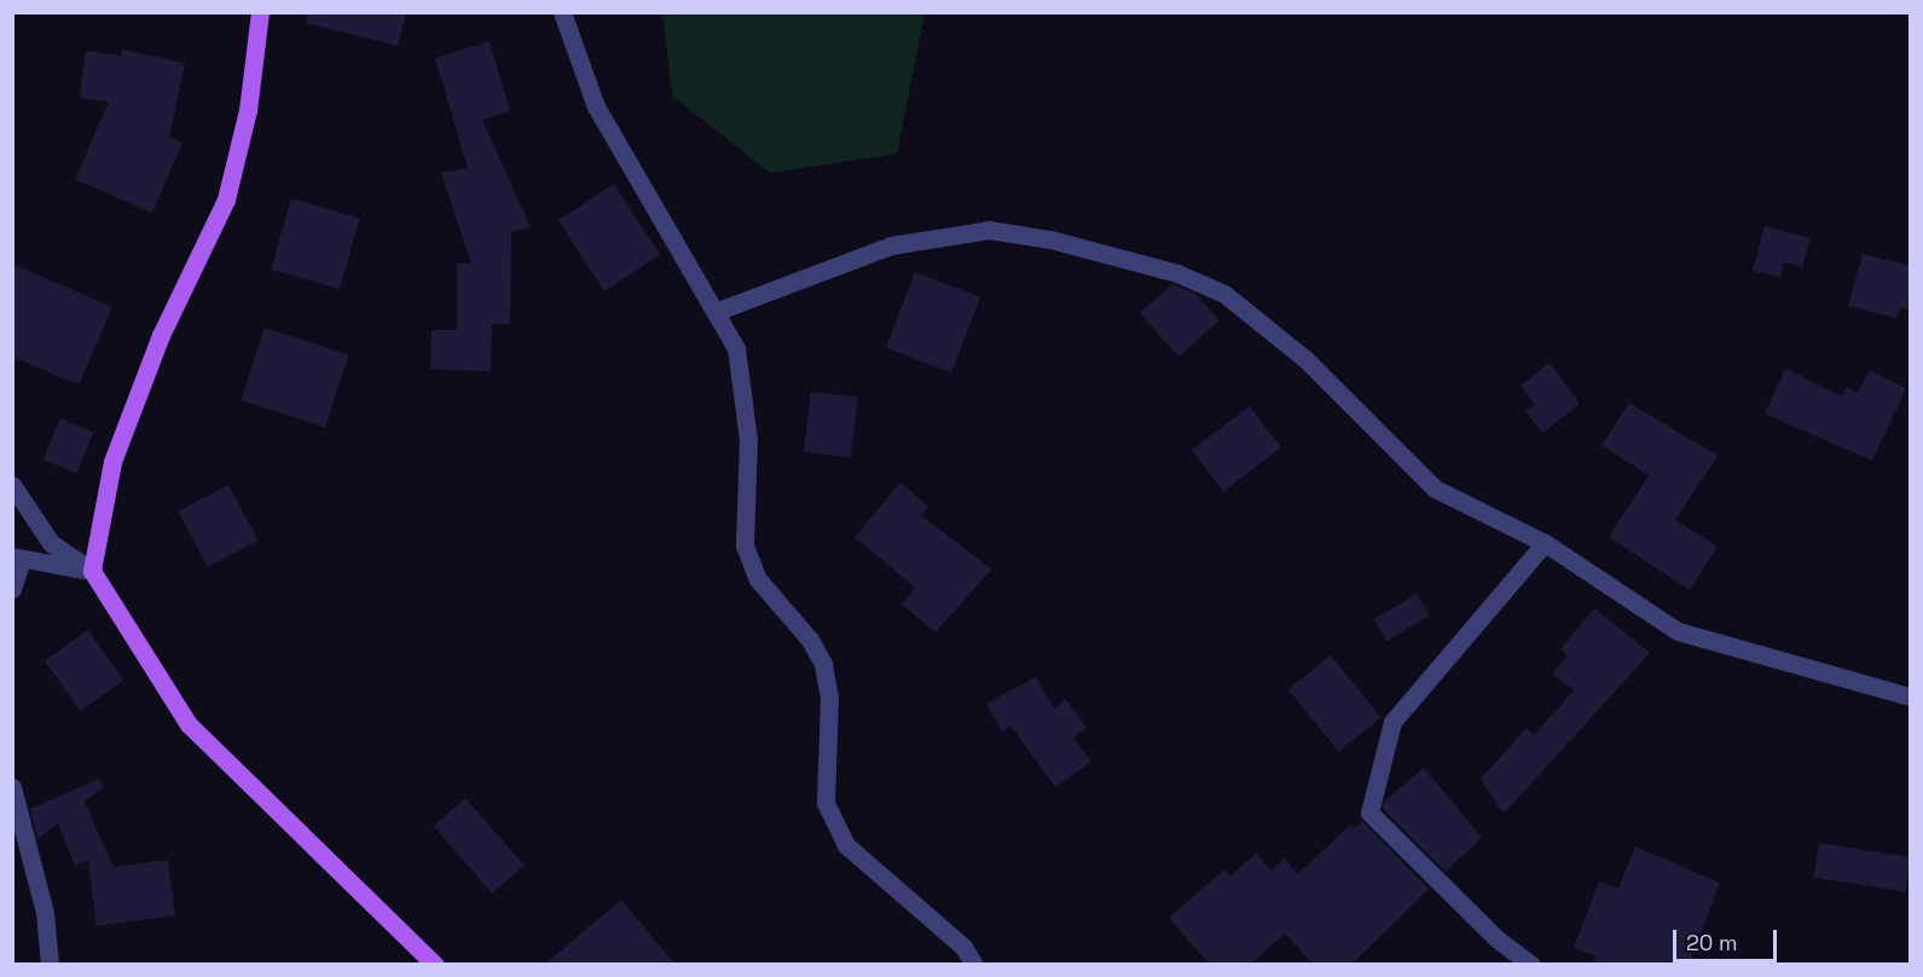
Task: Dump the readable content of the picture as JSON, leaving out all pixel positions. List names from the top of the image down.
{
  "scale_bar": "20 m"
}
